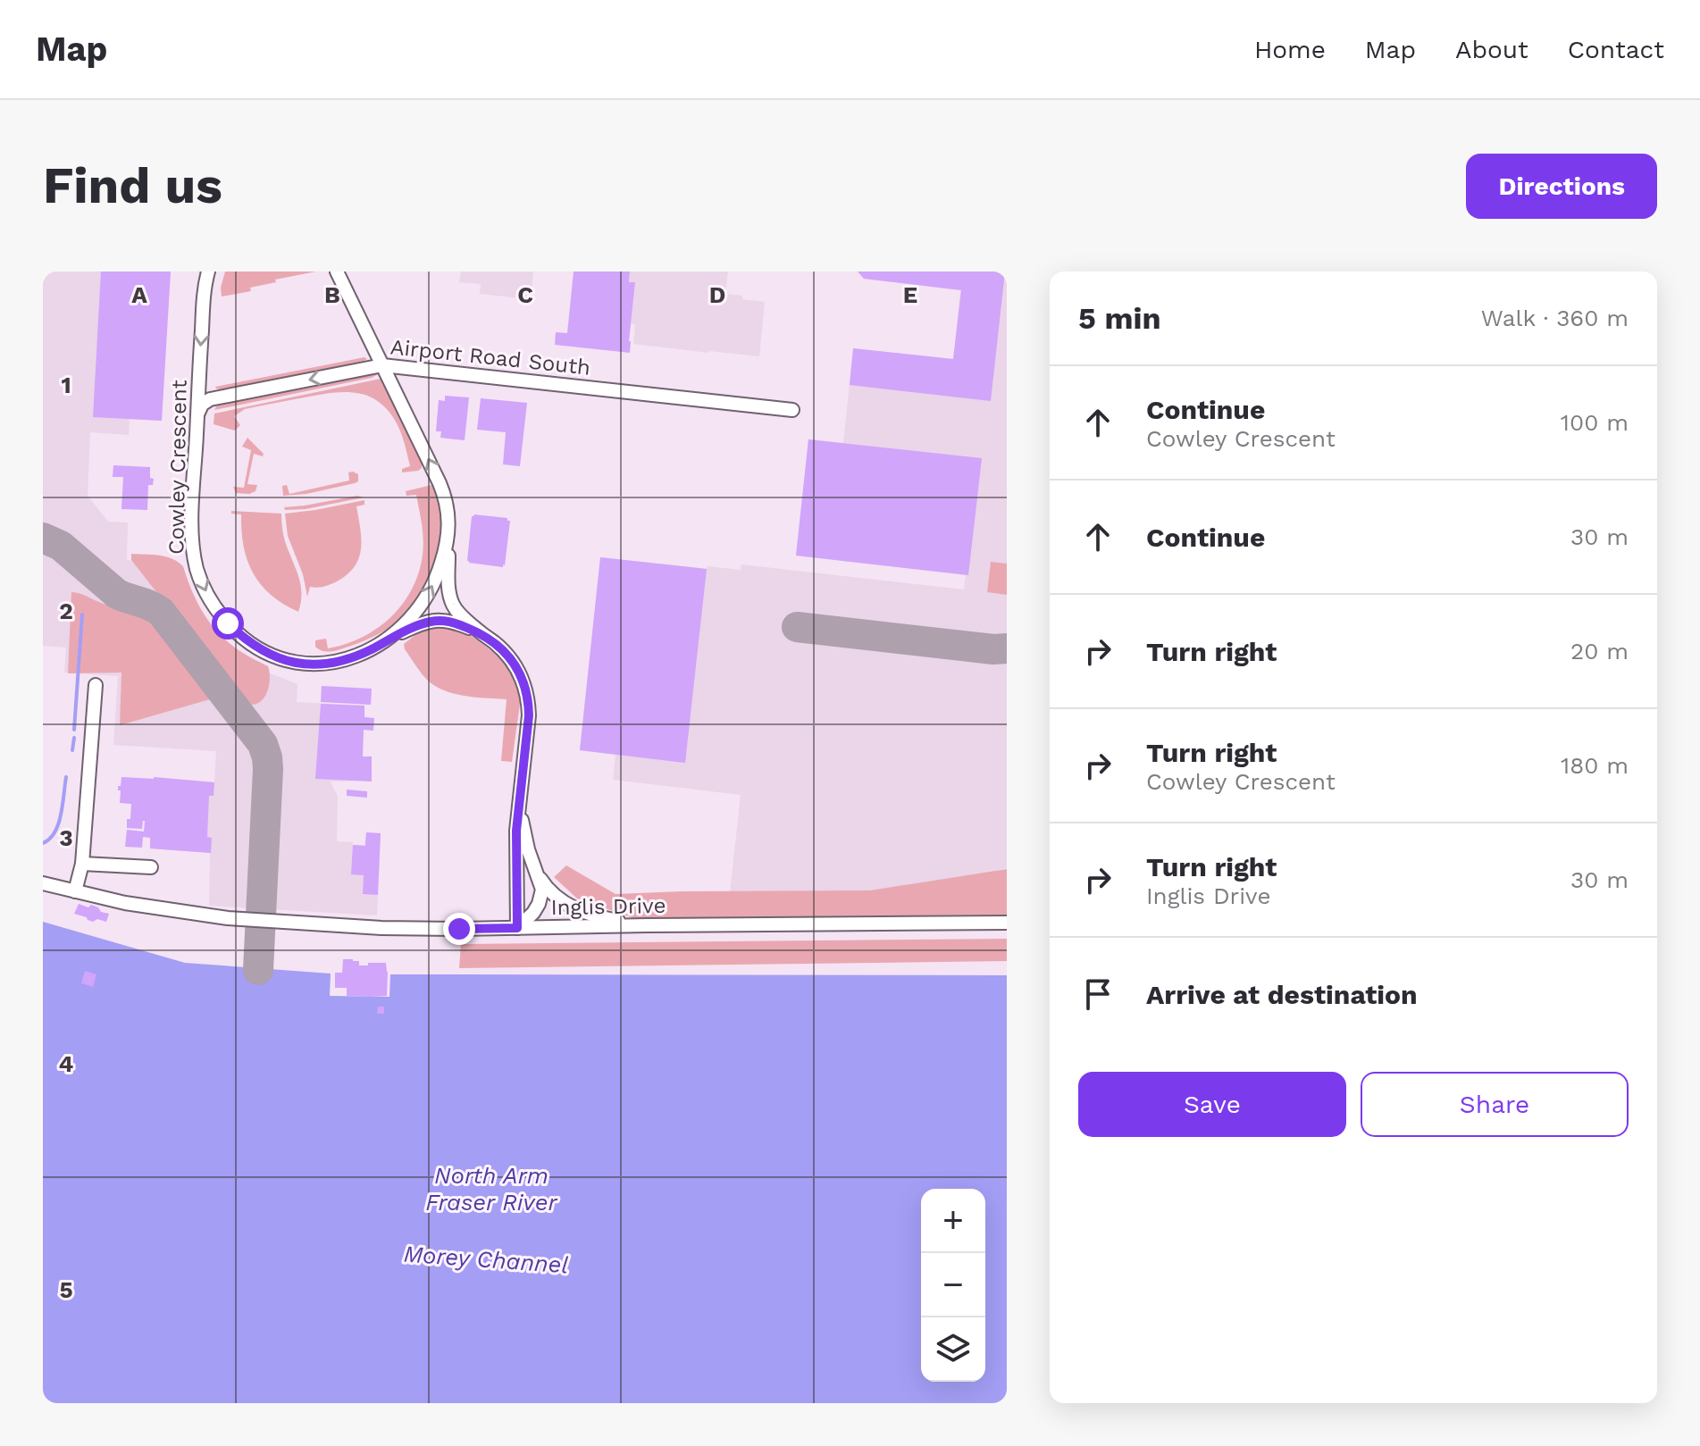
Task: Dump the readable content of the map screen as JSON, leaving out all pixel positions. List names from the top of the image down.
{
  "streets": {
    "street": ["Airport Road South", "Cowley Crescent", "Inglis Drive"]
  },
  "crossings": [
    ["Airport Road South", "Cowley Crescent"]
  ],
  "water": ["North Arm Fraser River", "Morey Channel"],
  "page": {
    "header": "Map",
    "nav": [
      "Home",
      "Map",
      "About",
      "Contact"
    ],
    "buttons": [
      "Directions",
      ["Save", "Share"]
    ],
    "title": "Find us",
    "heading": ["5 min", "Walk · 360 m"],
    "list": [
      ["Continue", "Cowley Crescent", "100 m"],
      ["Continue", "30 m"],
      ["Turn right", "20 m"],
      ["Turn right", "Cowley Crescent", "180 m"],
      ["Turn right", "Inglis Drive", "30 m"],
      "Arrive at destination"
    ],
    "map_buttons": ["+", "−"]
  },
  "grid": {
    "columns": [
      "A",
      "B",
      "C",
      "D",
      "E"
    ],
    "rows": [
      "1",
      "2",
      "3",
      "4",
      "5"
    ]
  }
}
